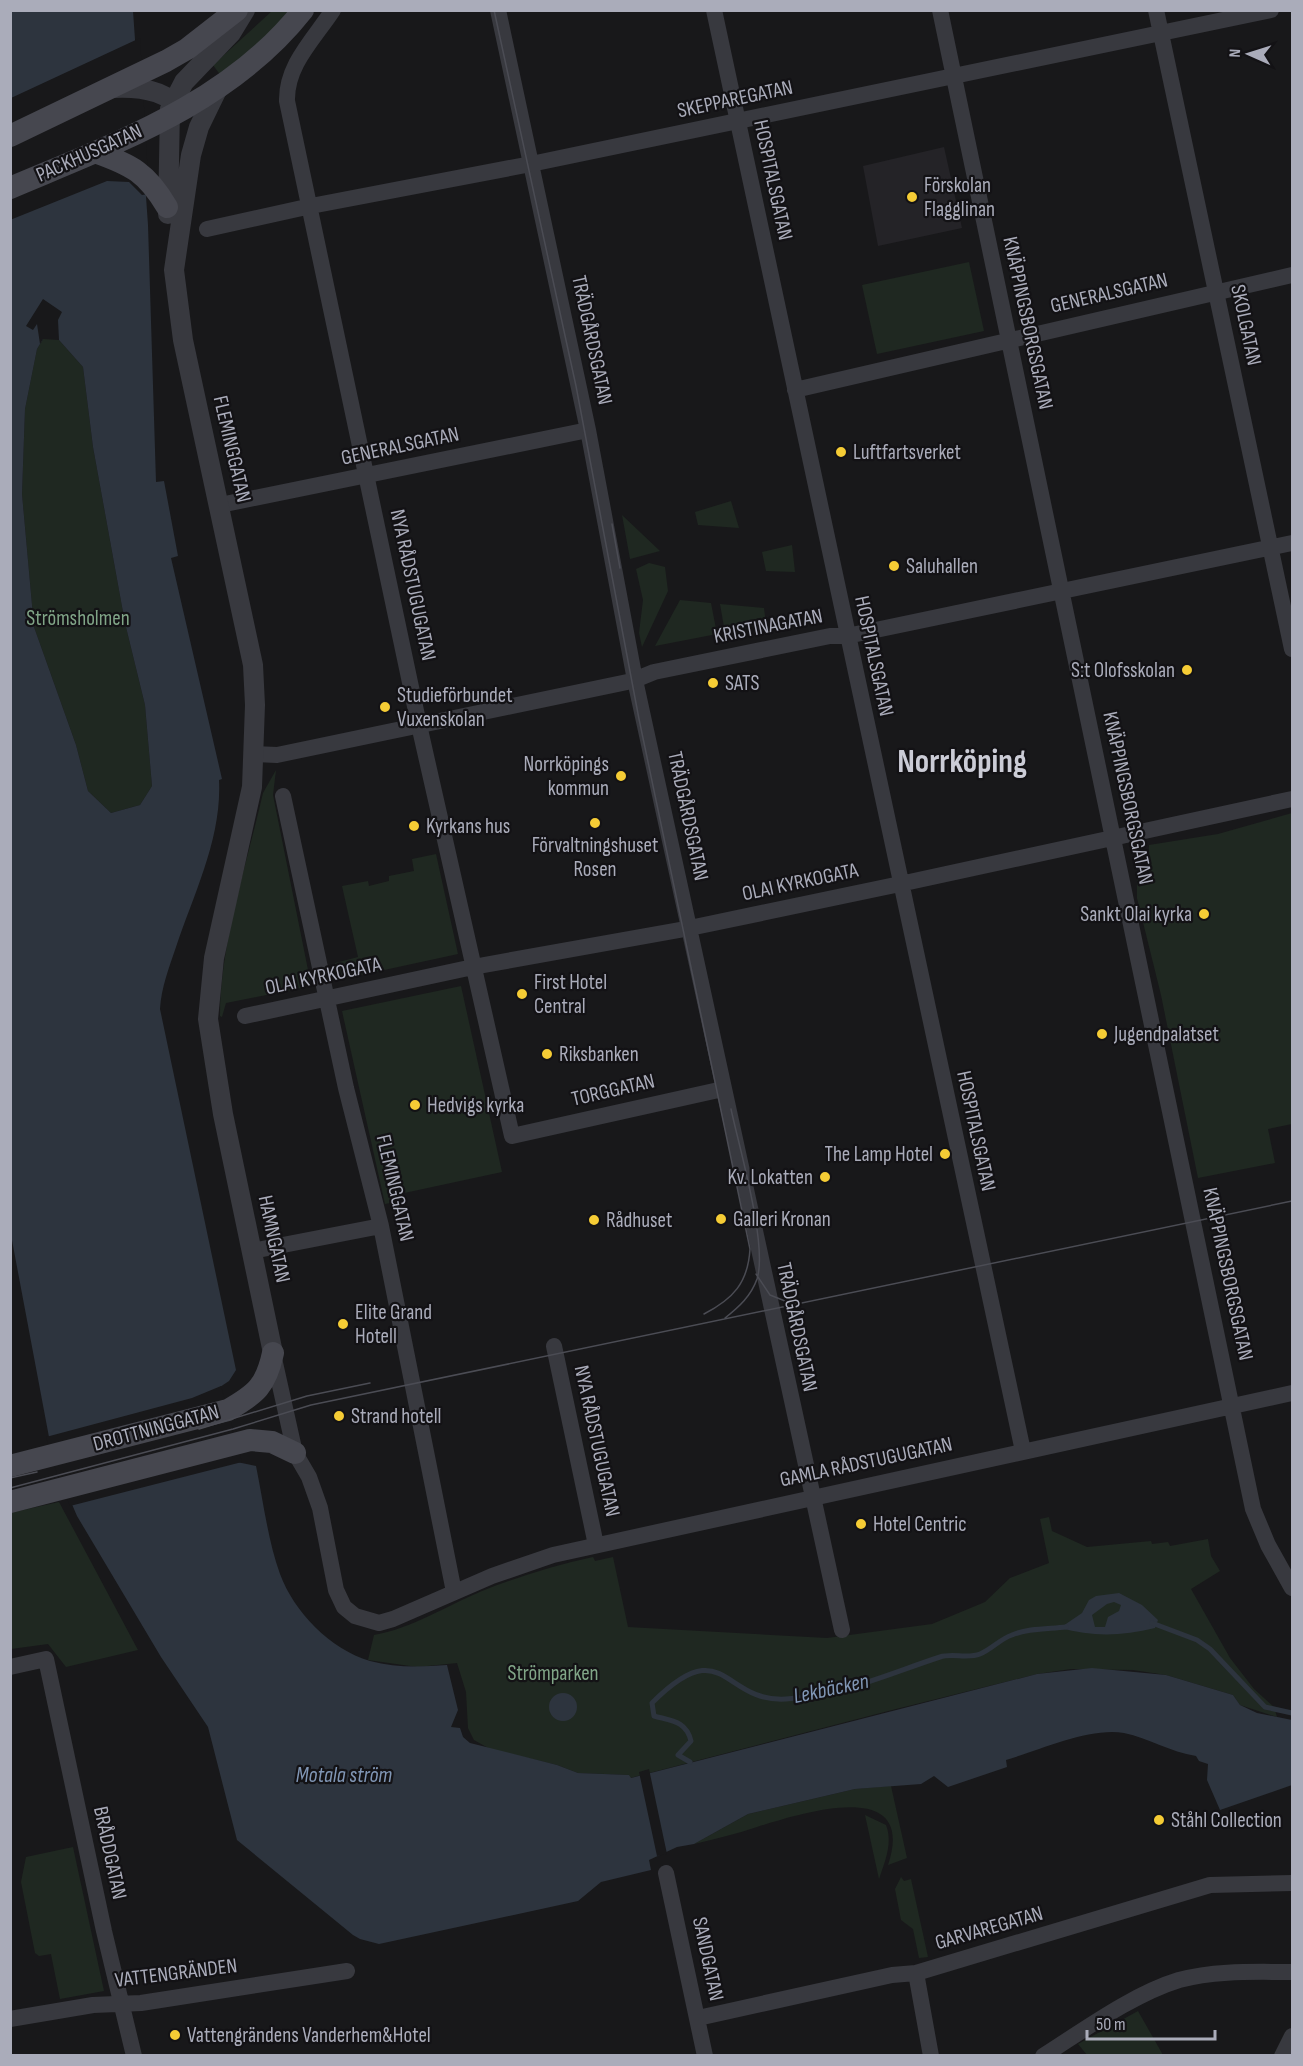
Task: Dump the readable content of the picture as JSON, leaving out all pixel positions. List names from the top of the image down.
{
  "streets": {
    "main road": ["PACKHUSGATAN", "DROTTNINGGATAN"],
    "street": [
      "SKEPPAREGATAN",
      "HOSPITALSGATAN",
      "GENERALSGATAN",
      "KNÄPPINGSBORGSGATAN",
      "SKOLGATAN",
      "TRÄDGÅRDSGATAN",
      "FLEMINGGATAN",
      "NYA RÅDSTUGUGATAN",
      "KRISTINAGATAN",
      "OLAI KYRKOGATA",
      "TORGGATAN",
      "HAMNGATAN",
      "GAMLA RÅDSTUGUGATAN",
      "BRÅDDGATAN",
      "GARVAREGATAN",
      "SANDGATAN",
      "VATTENGRÄNDEN"
    ]
  },
  "crossings": [
    ["SKEPPAREGATAN", "HOSPITALSGATAN"],
    ["SKEPPAREGATAN", "KNÄPPINGSBORGSGATAN"],
    ["SKEPPAREGATAN", "SKOLGATAN"],
    ["SKEPPAREGATAN", "TRÄDGÅRDSGATAN"],
    ["SKEPPAREGATAN", "NYA RÅDSTUGUGATAN"],
    ["PACKHUSGATAN", "FLEMINGGATAN"],
    ["HOSPITALSGATAN", "GENERALSGATAN"],
    ["HOSPITALSGATAN", "KRISTINAGATAN"],
    ["HOSPITALSGATAN", "OLAI KYRKOGATA"],
    ["HOSPITALSGATAN", "GAMLA RÅDSTUGUGATAN"],
    ["GENERALSGATAN", "KNÄPPINGSBORGSGATAN"],
    ["GENERALSGATAN", "SKOLGATAN"],
    ["GENERALSGATAN", "TRÄDGÅRDSGATAN"],
    ["GENERALSGATAN", "FLEMINGGATAN"],
    ["GENERALSGATAN", "NYA RÅDSTUGUGATAN"],
    ["KNÄPPINGSBORGSGATAN", "KRISTINAGATAN"],
    ["KNÄPPINGSBORGSGATAN", "OLAI KYRKOGATA"],
    ["KNÄPPINGSBORGSGATAN", "GAMLA RÅDSTUGUGATAN"],
    ["SKOLGATAN", "KRISTINAGATAN"],
    ["TRÄDGÅRDSGATAN", "KRISTINAGATAN"],
    ["TRÄDGÅRDSGATAN", "OLAI KYRKOGATA"],
    ["TRÄDGÅRDSGATAN", "TORGGATAN"],
    ["TRÄDGÅRDSGATAN", "GAMLA RÅDSTUGUGATAN"],
    ["FLEMINGGATAN", "KRISTINAGATAN"],
    ["FLEMINGGATAN", "OLAI KYRKOGATA"],
    ["FLEMINGGATAN", "HAMNGATAN"],
    ["FLEMINGGATAN", "GAMLA RÅDSTUGUGATAN"],
    ["NYA RÅDSTUGUGATAN", "KRISTINAGATAN"],
    ["NYA RÅDSTUGUGATAN", "OLAI KYRKOGATA"],
    ["NYA RÅDSTUGUGATAN", "TORGGATAN"],
    ["NYA RÅDSTUGUGATAN", "GAMLA RÅDSTUGUGATAN"],
    ["KRISTINAGATAN", "HAMNGATAN"],
    ["HAMNGATAN", "DROTTNINGGATAN"],
    ["HAMNGATAN", "GAMLA RÅDSTUGUGATAN"],
    ["BRÅDDGATAN", "VATTENGRÄNDEN"],
    ["GARVAREGATAN", "SANDGATAN"]
  ],
  "districts": ["Norrköping"],
  "water": ["Lekbäcken", "Motala ström"],
  "parks": ["Strömsholmen", "Strömparken"],
  "places": [
    "Förskolan Flagglinan",
    "Luftfartsverket",
    "Saluhallen",
    "S:t Olofsskolan",
    "SATS",
    "Studieförbundet Vuxenskolan",
    "Norrköpings kommun",
    "Förvaltningshuset Rosen",
    "Kyrkans hus",
    "Sankt Olai kyrka",
    "First Hotel Central",
    "Jugendpalatset",
    "Riksbanken",
    "Hedvigs kyrka",
    "The Lamp Hotel",
    "Kv. Lokatten",
    "Galleri Kronan",
    "Rådhuset",
    "Elite Grand Hotell",
    "Strand hotell",
    "Hotel Centric",
    "Ståhl Collection",
    "Vattengrändens Vanderhem&Hotel"
  ],
  "scale_bar": "50 m",
  "north": "left"
}
